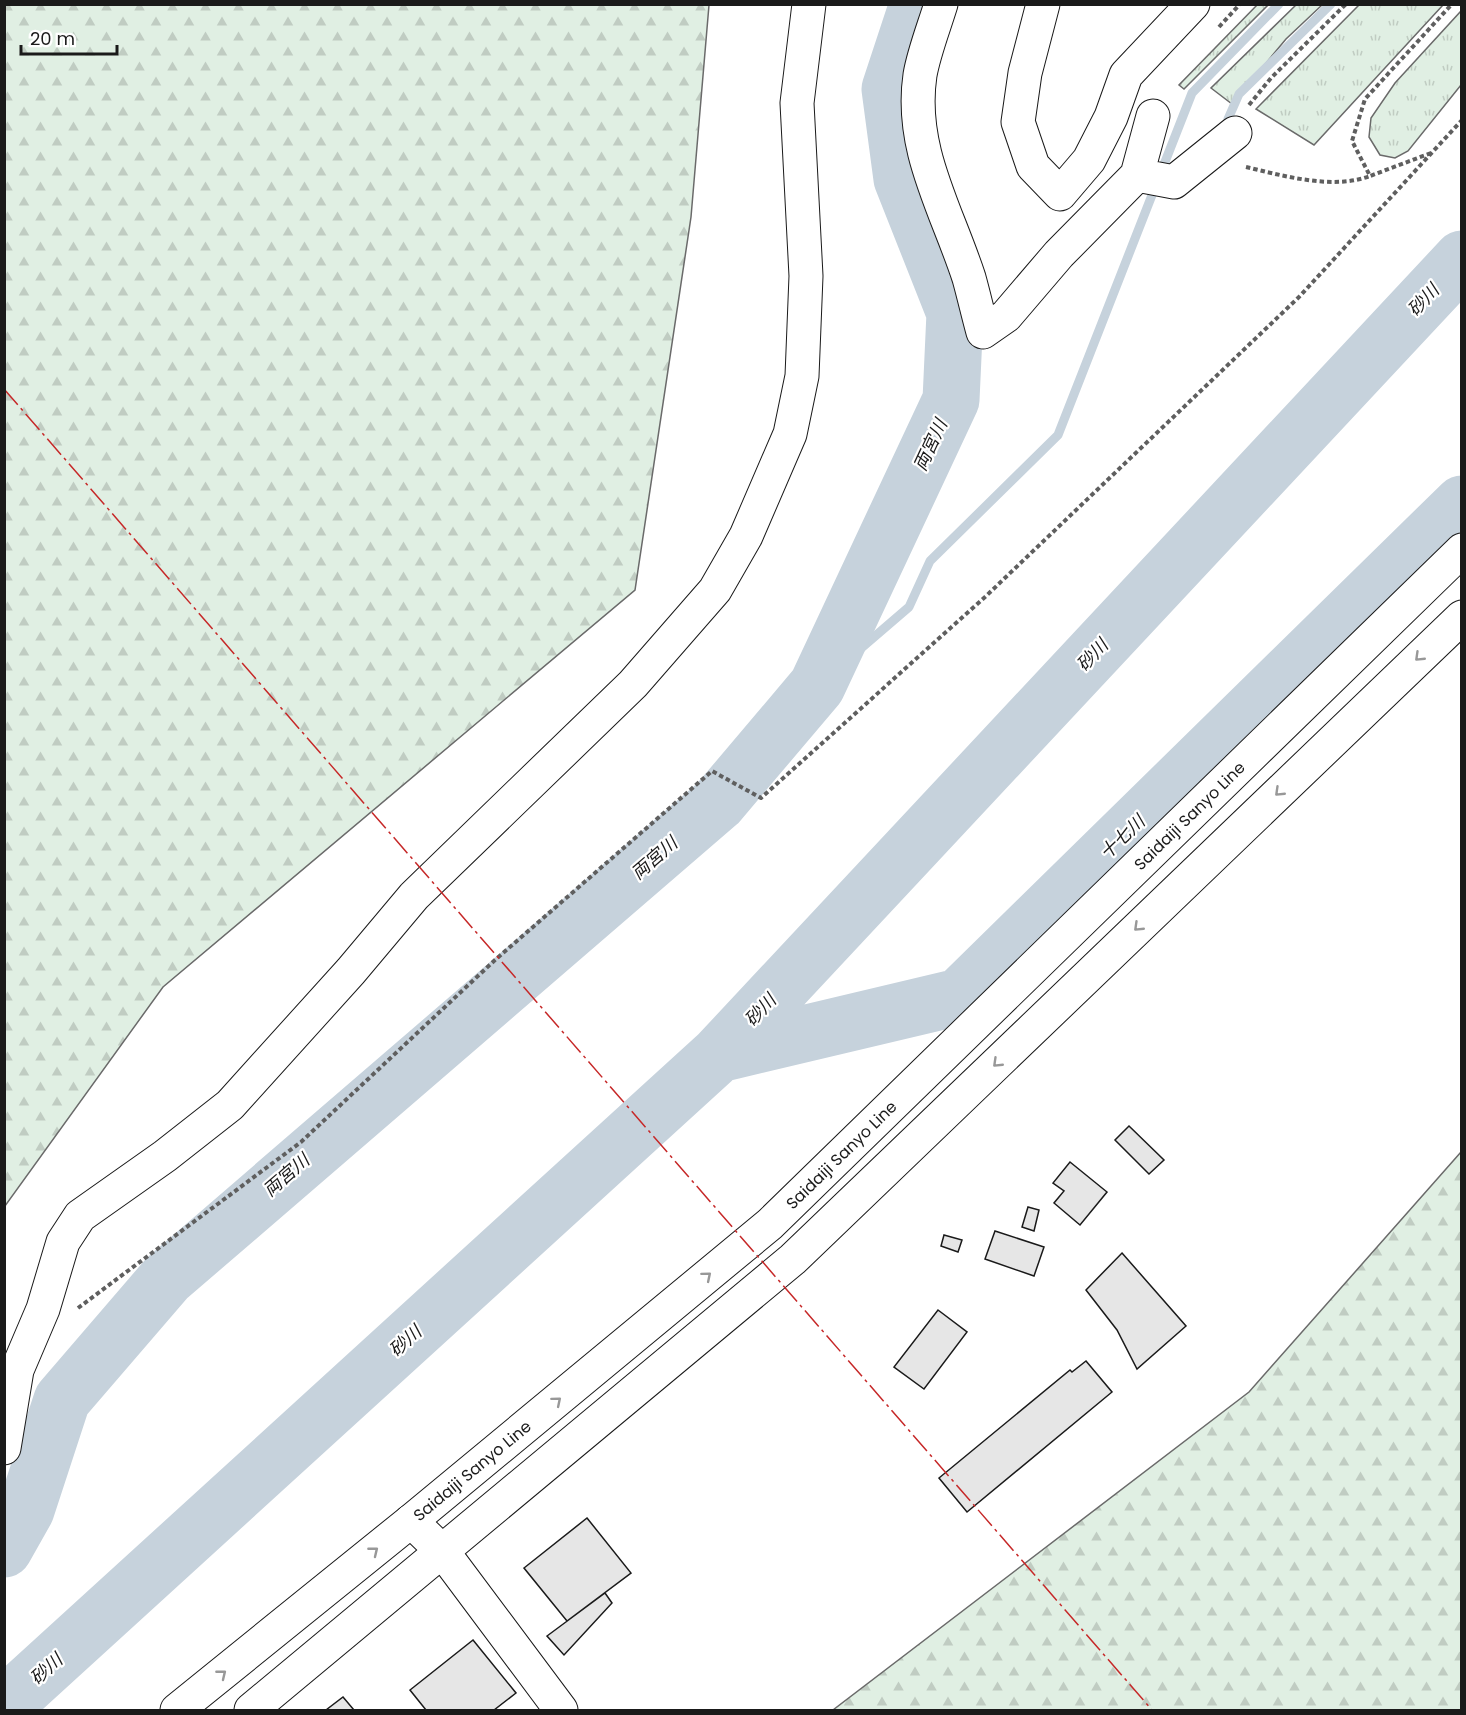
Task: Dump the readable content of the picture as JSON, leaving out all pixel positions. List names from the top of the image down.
{
  "streets": {
    "main road": ["Saidaiji Sanyo Line"]
  },
  "water": ["砂川", "両宮川", "十七川"],
  "scale_bar": "20 m"
}
